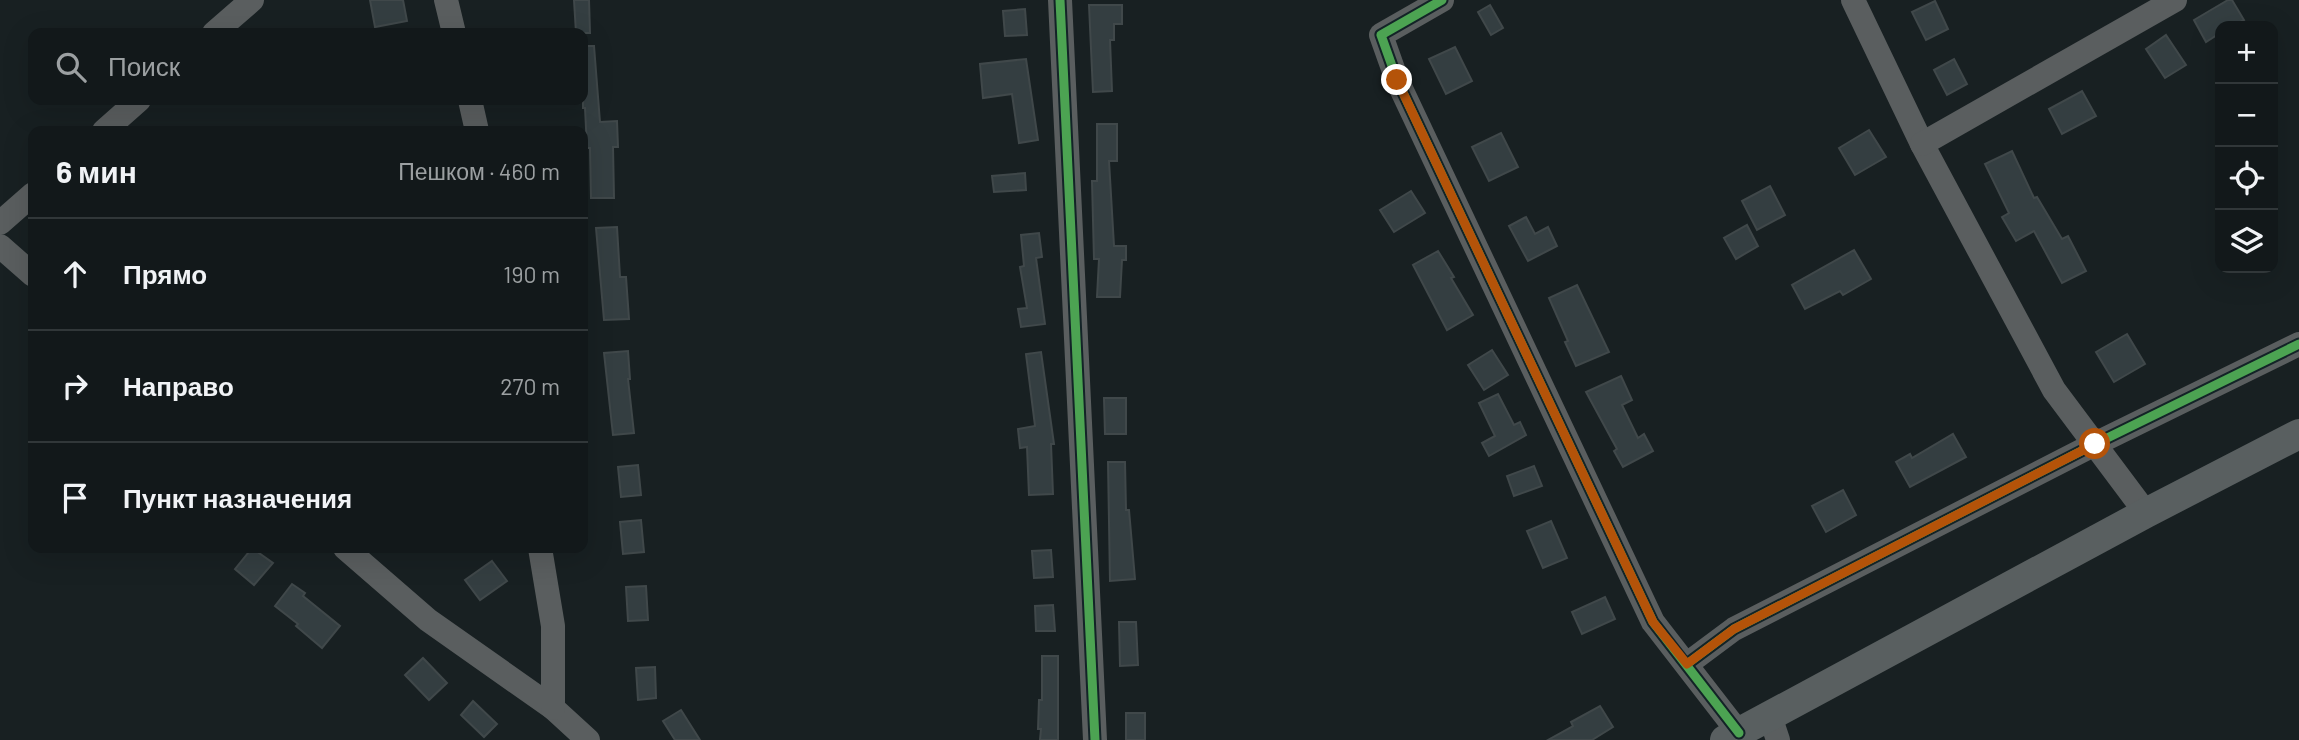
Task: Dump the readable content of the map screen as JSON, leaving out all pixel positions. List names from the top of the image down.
{
  "page": {
    "map_buttons": ["+", "−"],
    "search": "Поиск",
    "heading": ["6 мин", "Пешком · 460 m"],
    "list": [
      ["Прямо", "190 m"],
      ["Направо", "270 m"],
      "Пункт назначения"
    ]
  }
}
